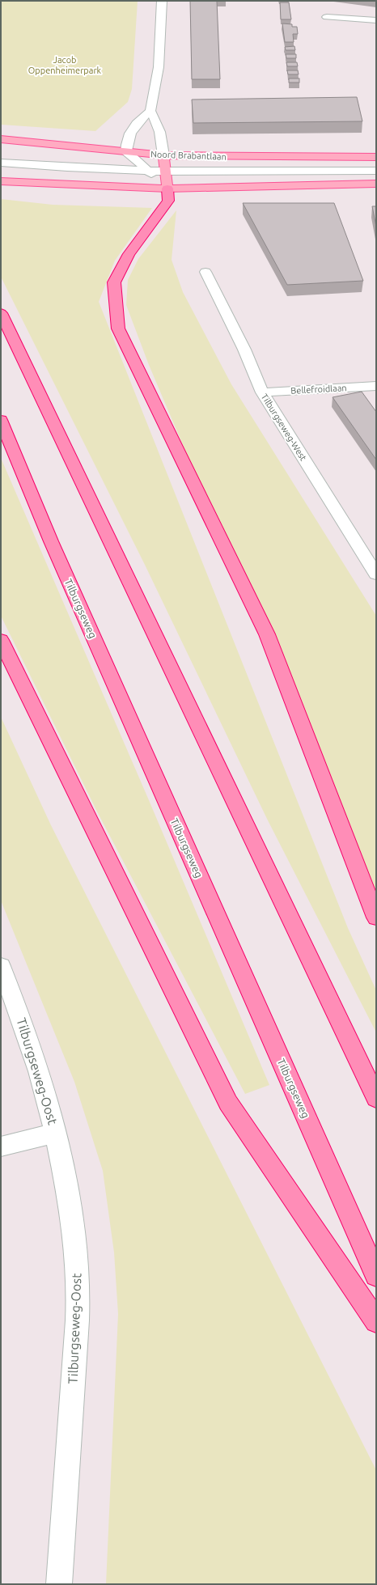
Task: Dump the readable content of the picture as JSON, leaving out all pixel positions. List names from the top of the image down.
{
  "streets": {
    "highway": ["Tilburgseweg"],
    "main road": ["Noord Brabantlaan"],
    "street": ["Bellefroidlaan", "Tilburgseweg-West", "Tilburgseweg-Oost"]
  },
  "crossings": [
    ["Bellefroidlaan", "Tilburgseweg-West"]
  ],
  "parks": ["Jacob Oppenheimerpark"]
}
